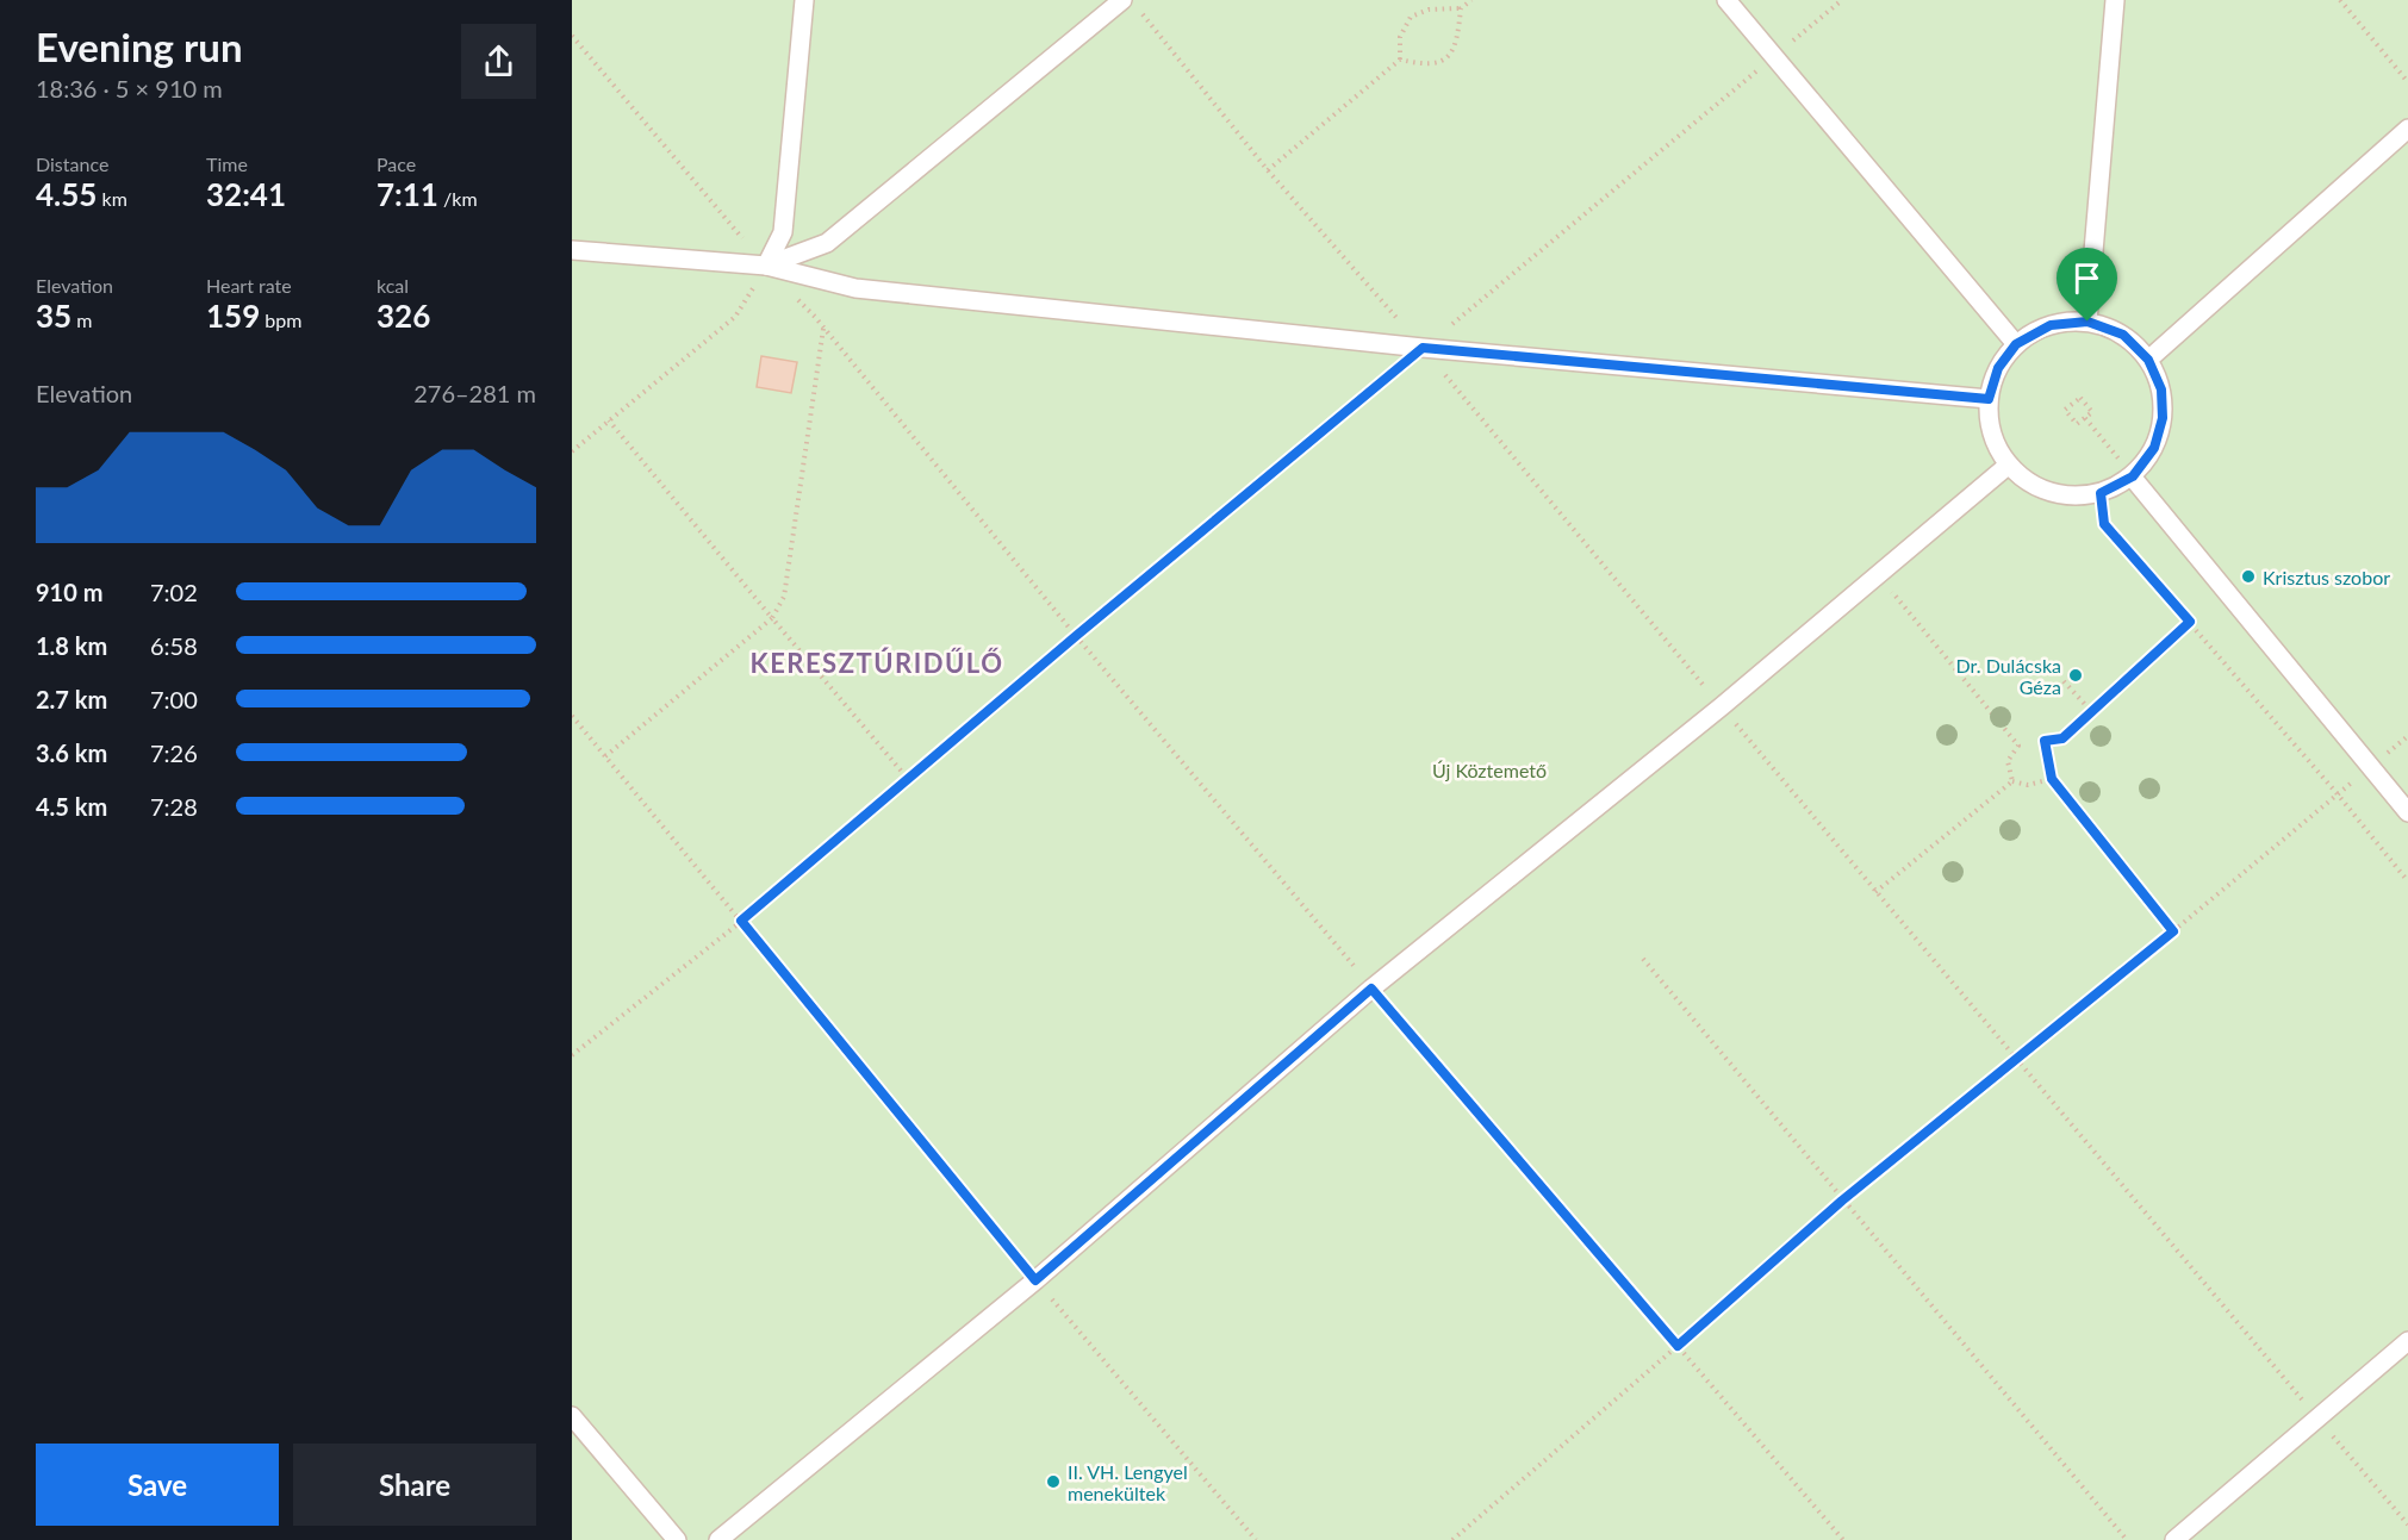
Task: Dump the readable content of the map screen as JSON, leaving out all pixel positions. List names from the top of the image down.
{
  "districts": ["KERESZTÚRIDŰLŐ"],
  "parks": ["Új Köztemető"],
  "places": ["Krisztus szobor", "Dr. Dulácska Géza", "II. VH. Lengyel menekültek"],
  "page": {
    "heading": ["Evening run", "18:36 · 5 × 910 m"],
    "stats": [
      ["Distance", "4.55 km"],
      ["Time", "32:41"],
      ["Pace", "7:11 /km"],
      ["Elevation", "35 m"],
      ["Heart rate", "159 bpm"],
      ["kcal", "326"]
    ],
    "chart": ["Elevation", "276–281 m"],
    "list": [
      {
        "name": "910 m",
        "note": "7:02"
      },
      {
        "name": "1.8 km",
        "note": "6:58"
      },
      {
        "name": "2.7 km",
        "note": "7:00"
      },
      {
        "name": "3.6 km",
        "note": "7:26"
      },
      {
        "name": "4.5 km",
        "note": "7:28"
      }
    ],
    "buttons": ["Save", "Share"]
  }
}
